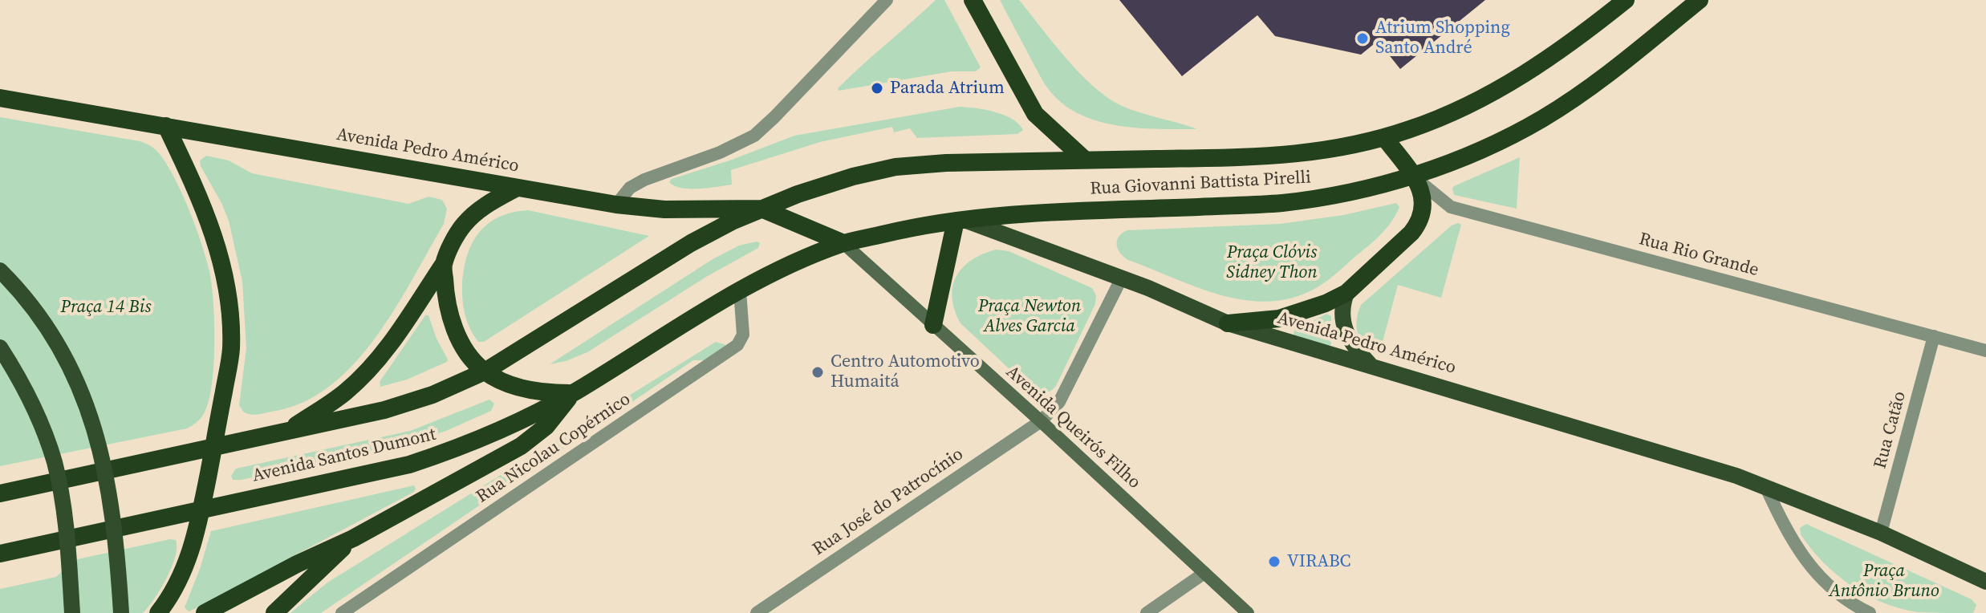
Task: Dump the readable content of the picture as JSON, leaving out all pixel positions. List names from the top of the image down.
{
  "streets": {
    "highway": ["Avenida Pedro Américo", "Rua Giovanni Battista Pirelli", "Avenida Santos Dumont"],
    "main road": ["Avenida Queirós Filho"],
    "street": [
      "Rua Rio Grande",
      "Rua Catão",
      "Rua Nicolau Copérnico",
      "Rua José do Patrocínio"
    ]
  },
  "crossings": [
    ["Avenida Pedro Américo", "Rua Giovanni Battista Pirelli"],
    ["Avenida Pedro Américo", "Avenida Queirós Filho"],
    ["Avenida Pedro Américo", "Rua Catão"],
    ["Avenida Pedro Américo", "Avenida Santos Dumont"],
    ["Rua Giovanni Battista Pirelli", "Rua Rio Grande"],
    ["Rua Giovanni Battista Pirelli", "Avenida Queirós Filho"],
    ["Rua Giovanni Battista Pirelli", "Avenida Santos Dumont"],
    ["Rua Rio Grande", "Rua Catão"],
    ["Avenida Queirós Filho", "Avenida Santos Dumont"],
    ["Avenida Queirós Filho", "Rua José do Patrocínio"],
    ["Rua Nicolau Copérnico", "Avenida Santos Dumont"]
  ],
  "parks": [
    "Praça Clóvis Sidney Thon",
    "Praça Newton Alves Garcia",
    "Praça 14 Bis",
    "Praça Antônio Bruno"
  ],
  "places": [
    "Atrium Shopping Santo André",
    "Parada Atrium",
    "Centro Automotivo Humaitá",
    "VIRABC"
  ]
}
